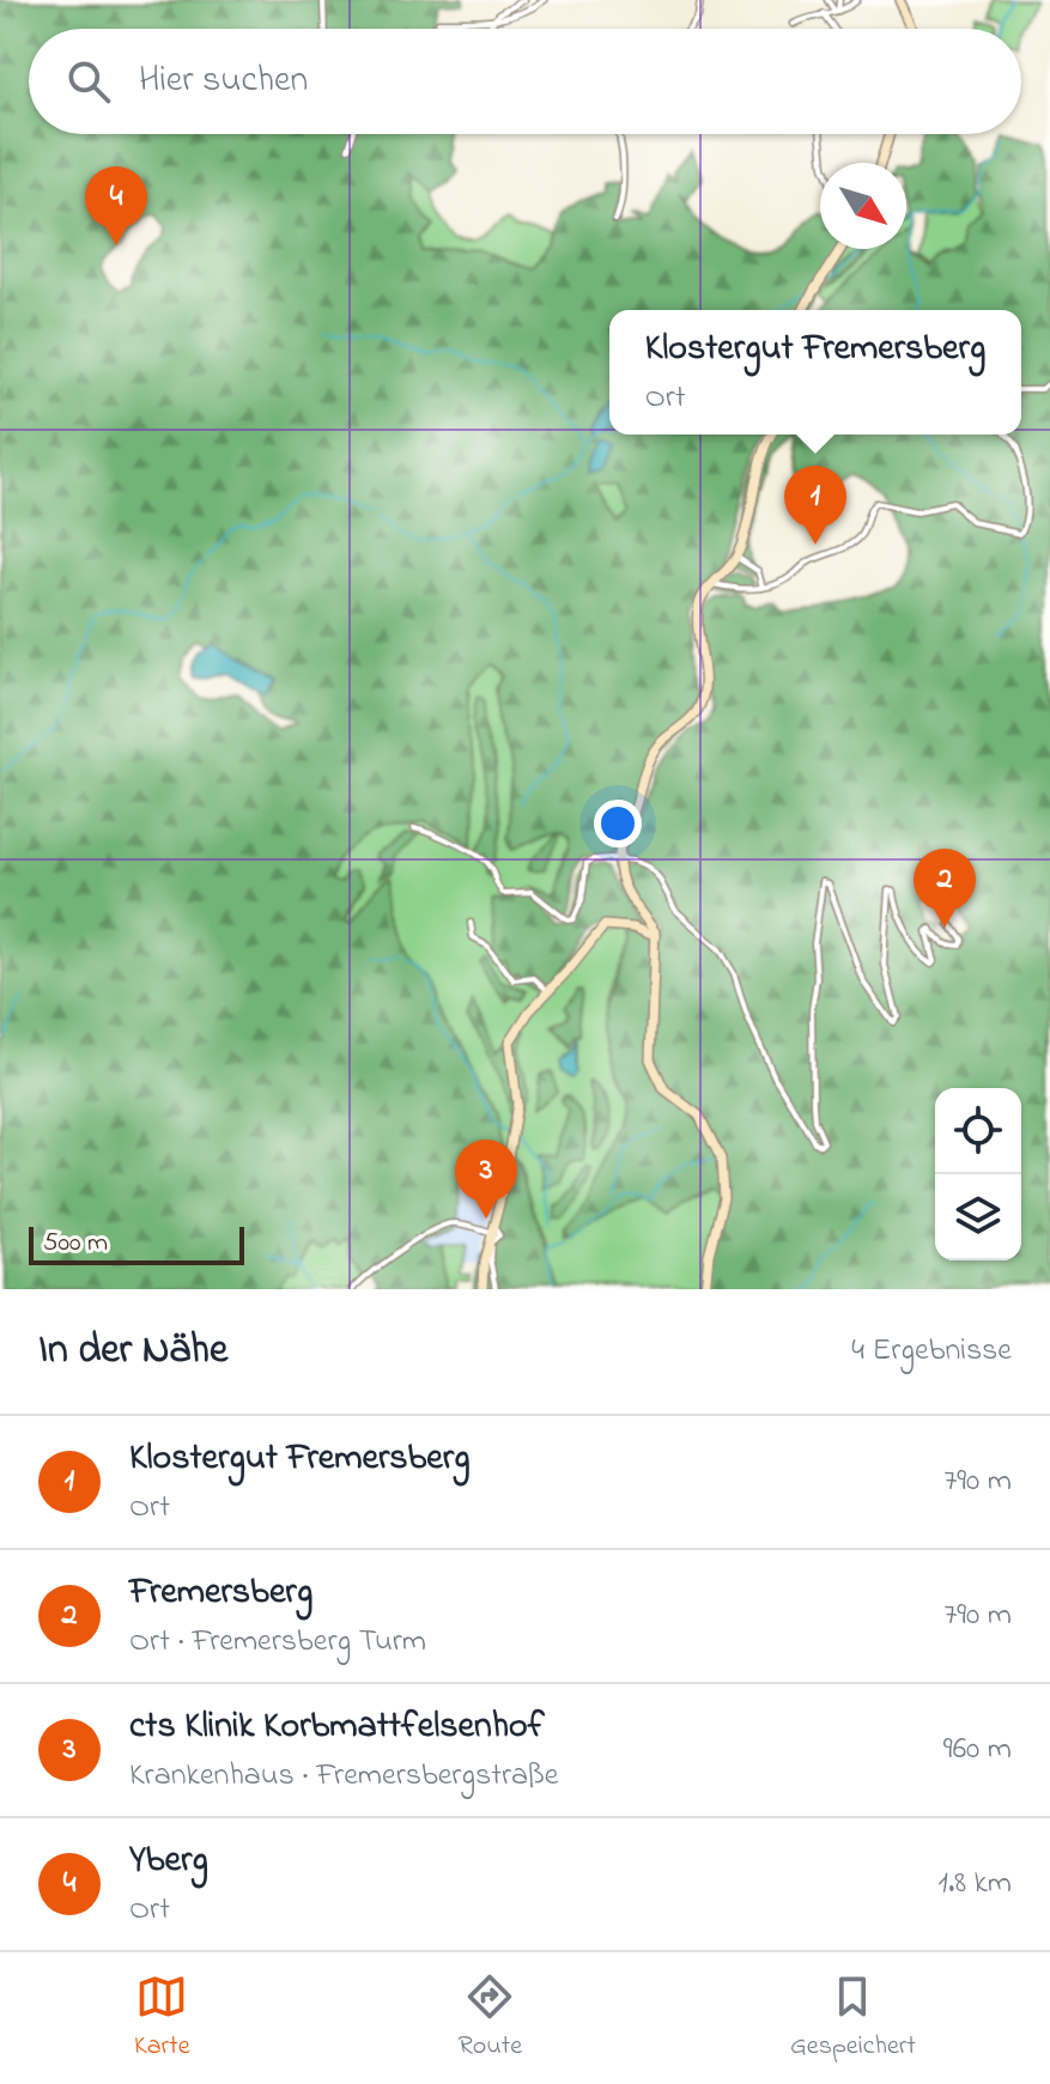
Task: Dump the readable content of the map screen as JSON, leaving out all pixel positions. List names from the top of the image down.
{
  "scale_bar": "500 m",
  "north": "bottom right",
  "page": {
    "search": "Hier suchen",
    "pins": [
      "4",
      "1",
      "2",
      "3"
    ],
    "popup": ["Klostergut Fremersberg", "Ort"],
    "scale": "500 m",
    "heading": ["In der Nähe", "4 Ergebnisse"],
    "list": [
      {
        "mark": "1",
        "name": "Klostergut Fremersberg",
        "note": "Ort",
        "value": "790 m"
      },
      {
        "mark": "2",
        "name": "Fremersberg",
        "note": "Ort · Fremersberg Turm",
        "value": "790 m"
      },
      {
        "mark": "3",
        "name": "cts Klinik Korbmattfelsenhof",
        "note": "Krankenhaus · Fremersbergstraße",
        "value": "960 m"
      },
      {
        "mark": "4",
        "name": "Yberg",
        "note": "Ort",
        "value": "1.8 km"
      }
    ],
    "nav": ["Karte", "Route", "Gespeichert"]
  }
}
